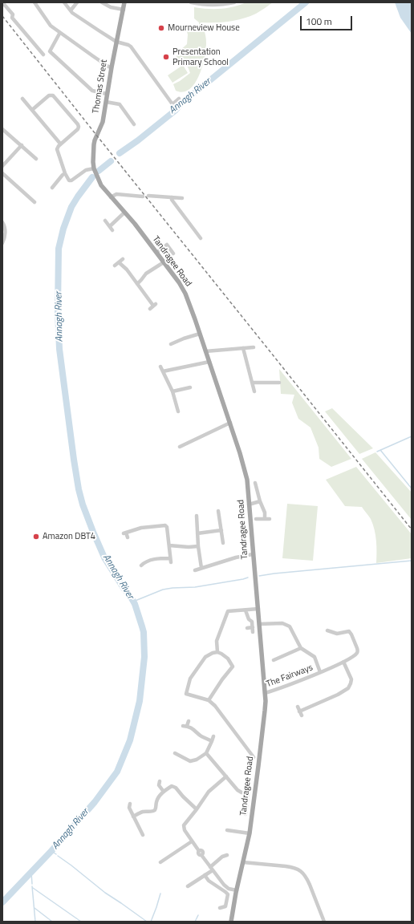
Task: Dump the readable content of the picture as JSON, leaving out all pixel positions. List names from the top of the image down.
{
  "streets": {
    "main road": ["Thomas Street", "Tandragee Road"],
    "street": ["The Fairways"]
  },
  "crossings": [
    ["Thomas Street", "Tandragee Road"],
    ["Tandragee Road", "The Fairways"]
  ],
  "water": ["Annagh River"],
  "places": ["Mourneview House", "Presentation Primary School", "Amazon DBT4"],
  "scale_bar": "100 m"
}
